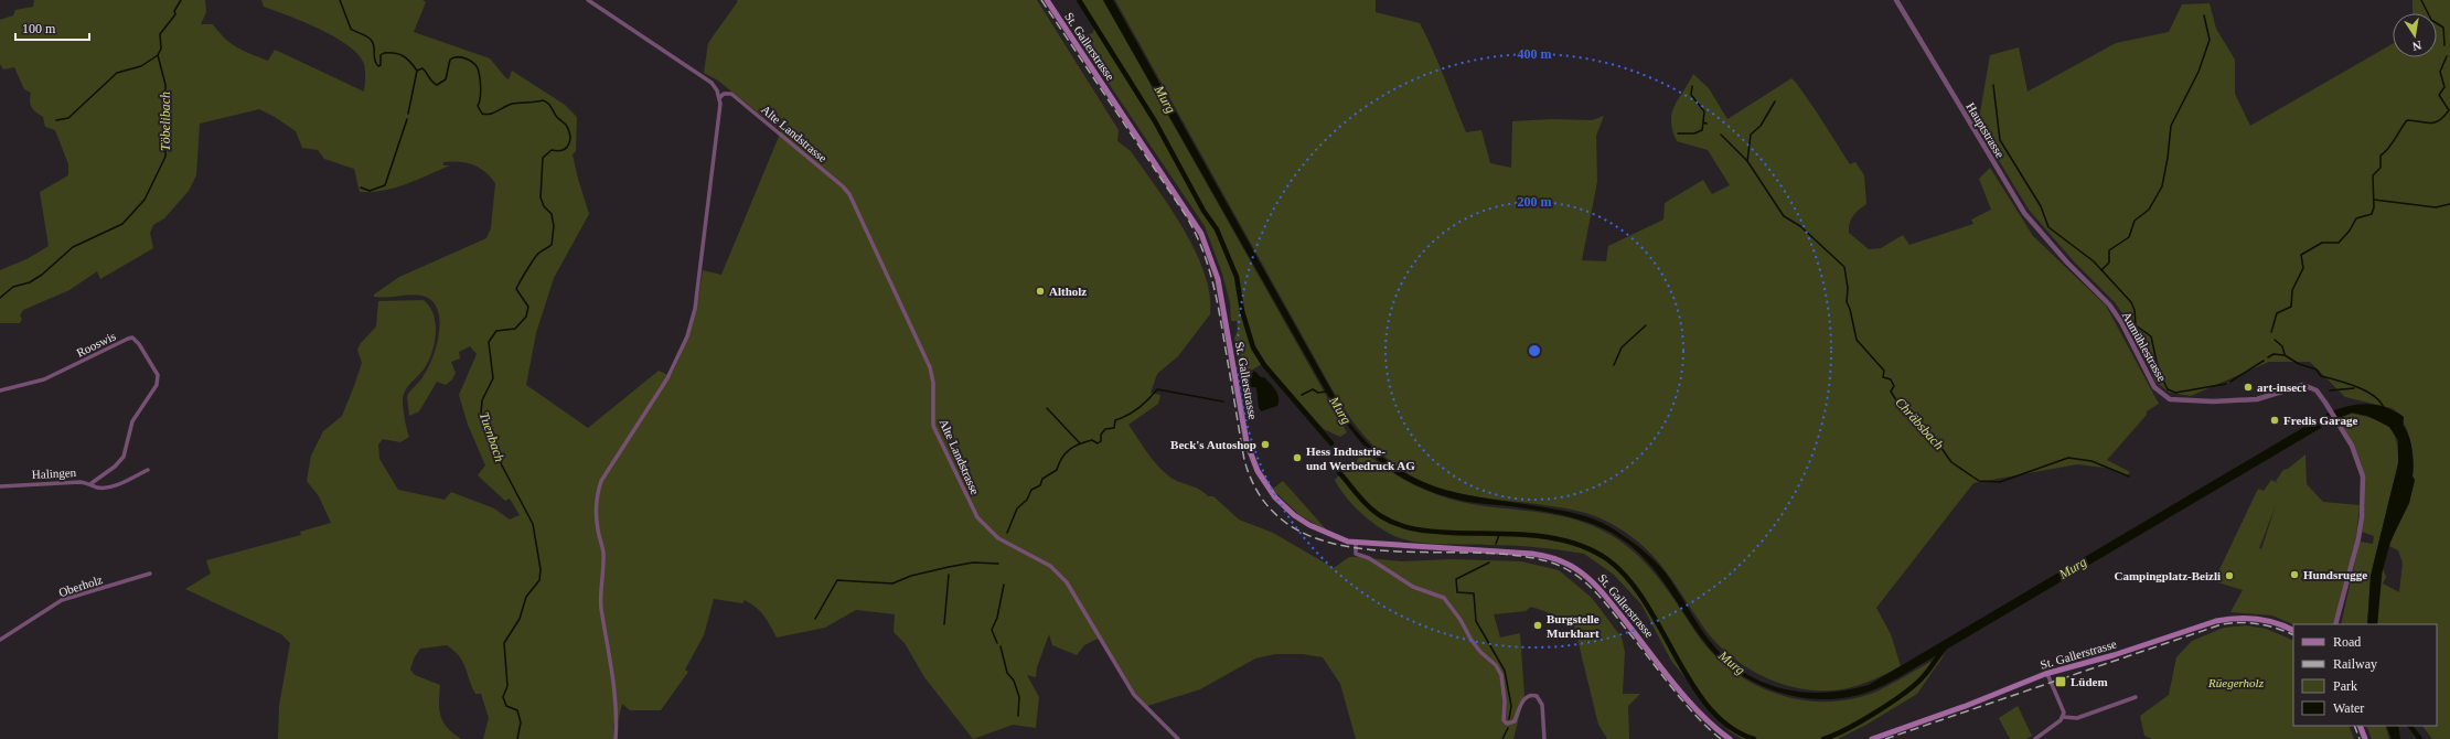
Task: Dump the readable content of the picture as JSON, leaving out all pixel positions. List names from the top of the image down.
{
  "streets": {
    "main road": ["St. Gallerstrasse"],
    "street": [
      "Hauptstrasse",
      "Alte Landstrasse",
      "Rooswis",
      "Aumühlestrasse",
      "Halingen",
      "Oberholz"
    ]
  },
  "crossings": [
    ["Hauptstrasse", "Aumühlestrasse"],
    ["Rooswis", "Halingen"]
  ],
  "water": [
    "Murg",
    "Töbelibach",
    "Chräbsbach",
    "Tuenbach"
  ],
  "parks": ["Rüegerholz"],
  "places": {
    "other": [
      "Altholz",
      "art-insect",
      "Fredis Garage",
      "Beck's Autoshop",
      "Hess Industrie- und Werbedruck AG",
      "Hundsrugge",
      "Campingplatz-Beizli",
      "Burgstelle Murkhart"
    ],
    "transit": ["Lüdem"]
  },
  "legend": [
    "Road",
    "Railway",
    "Park",
    "Water"
  ],
  "scale_bar": "100 m",
  "north": "bottom",
  "rings": ["400 m", "200 m"]
}
